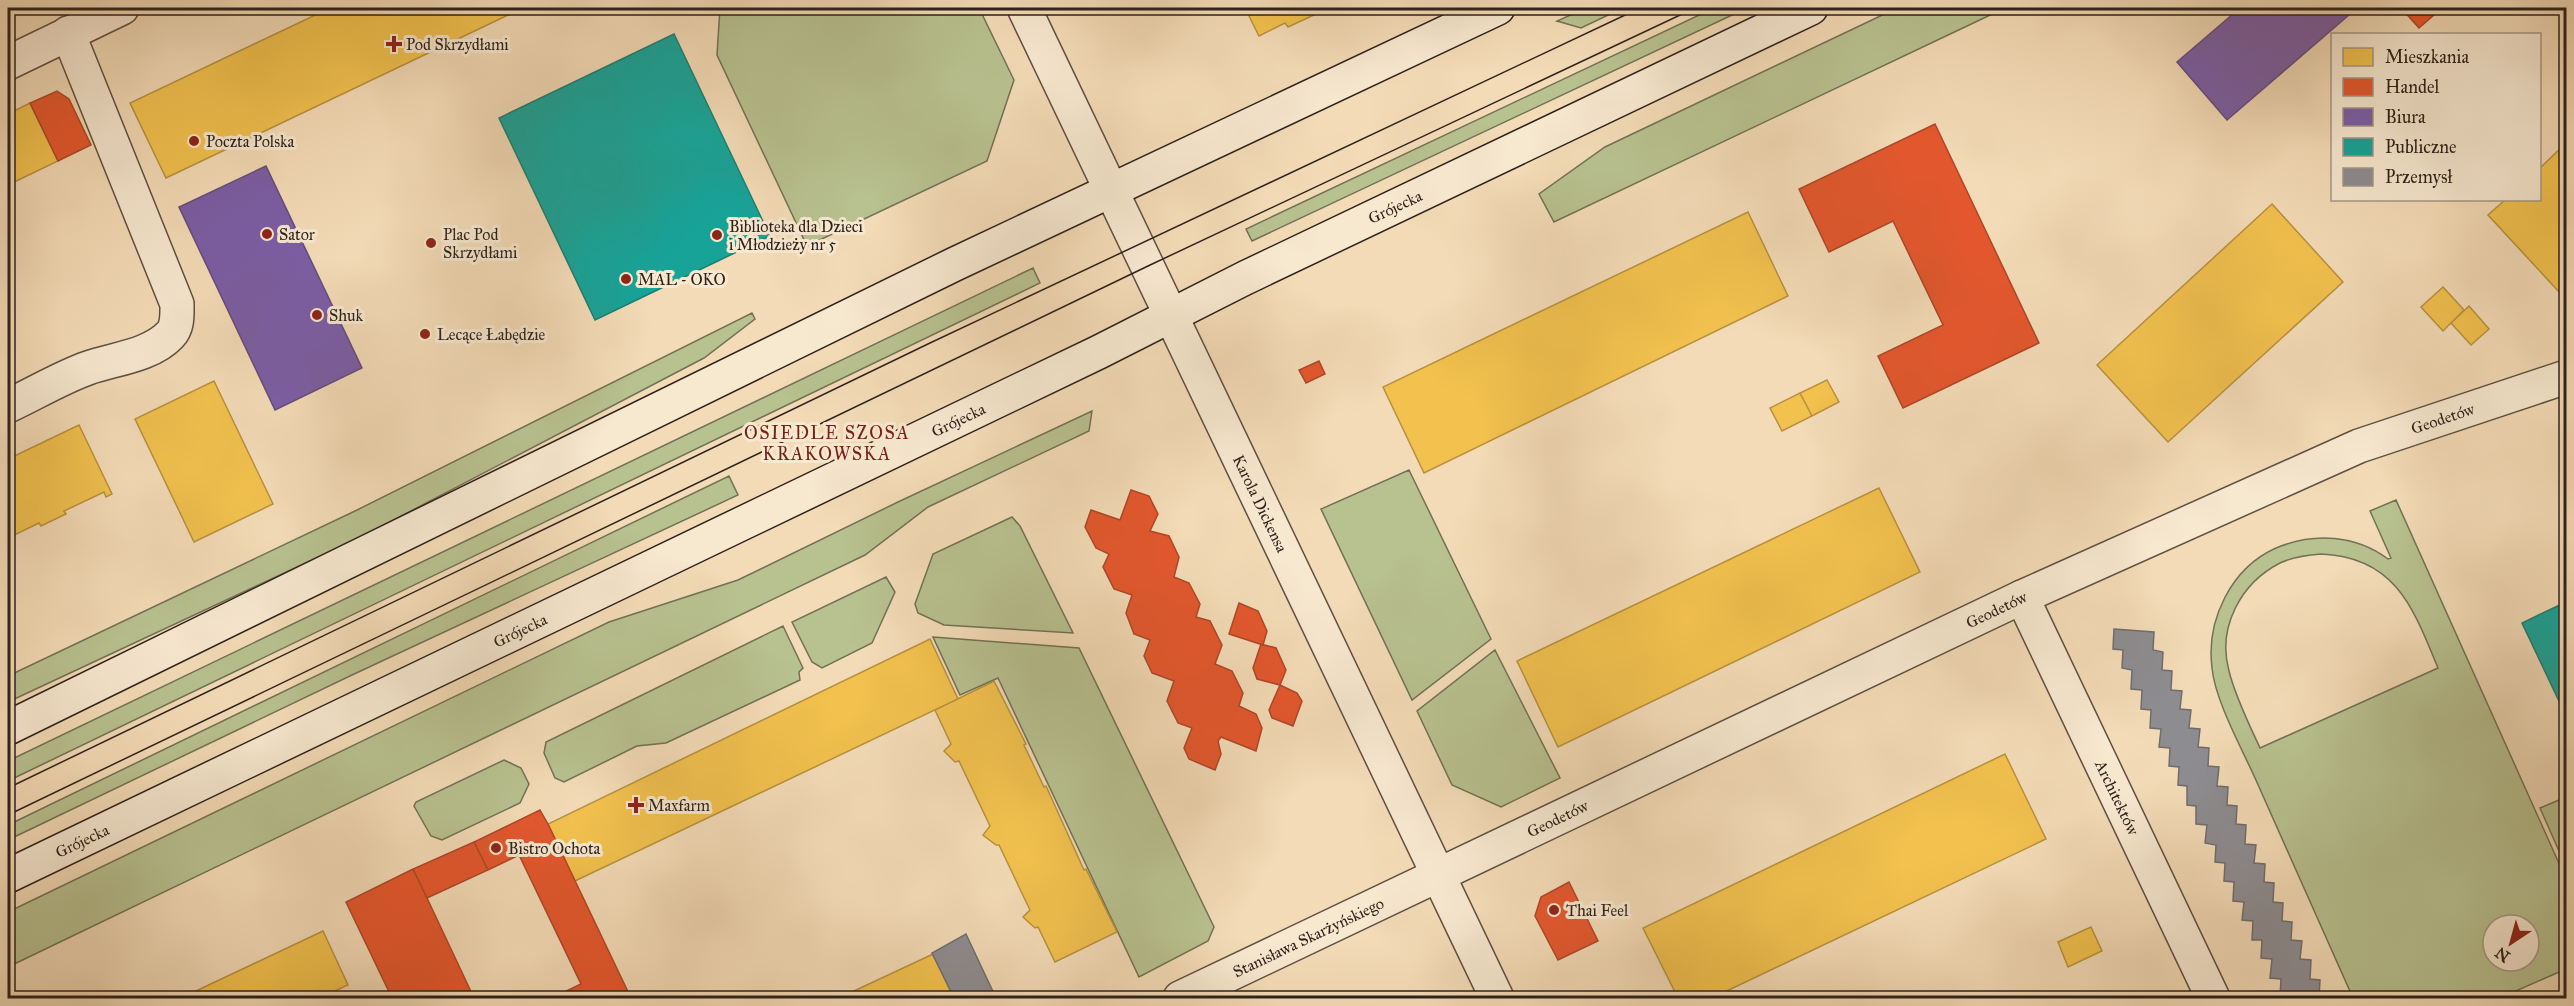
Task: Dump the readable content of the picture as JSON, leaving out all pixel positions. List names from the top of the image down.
{
  "streets": {
    "street": [
      "Grójecka",
      "Geodetów",
      "Karola Dickensa",
      "Architektów",
      "Stanisława Skarżyńskiego"
    ]
  },
  "crossings": [
    ["Grójecka", "Karola Dickensa"],
    ["Geodetów", "Karola Dickensa"],
    ["Geodetów", "Architektów"],
    ["Geodetów", "Stanisława Skarżyńskiego"],
    ["Karola Dickensa", "Stanisława Skarżyńskiego"]
  ],
  "districts": ["OSIEDLE SZOSA KRAKOWSKA"],
  "places": {
    "health": ["Pod Skrzydłami", "Maxfarm"],
    "other": [
      "Poczta Polska",
      "Sator",
      "Biblioteka dla Dzieci i Młodzieży nr 5",
      "Plac Pod Skrzydłami",
      "MAL - OKO",
      "Shuk",
      "Lecące Łabędzie",
      "Bistro Ochota",
      "Thai Feel"
    ]
  },
  "legend": [
    "Mieszkania",
    "Handel",
    "Biura",
    "Publiczne",
    "Przemysł"
  ],
  "north": "bottom left"
}
